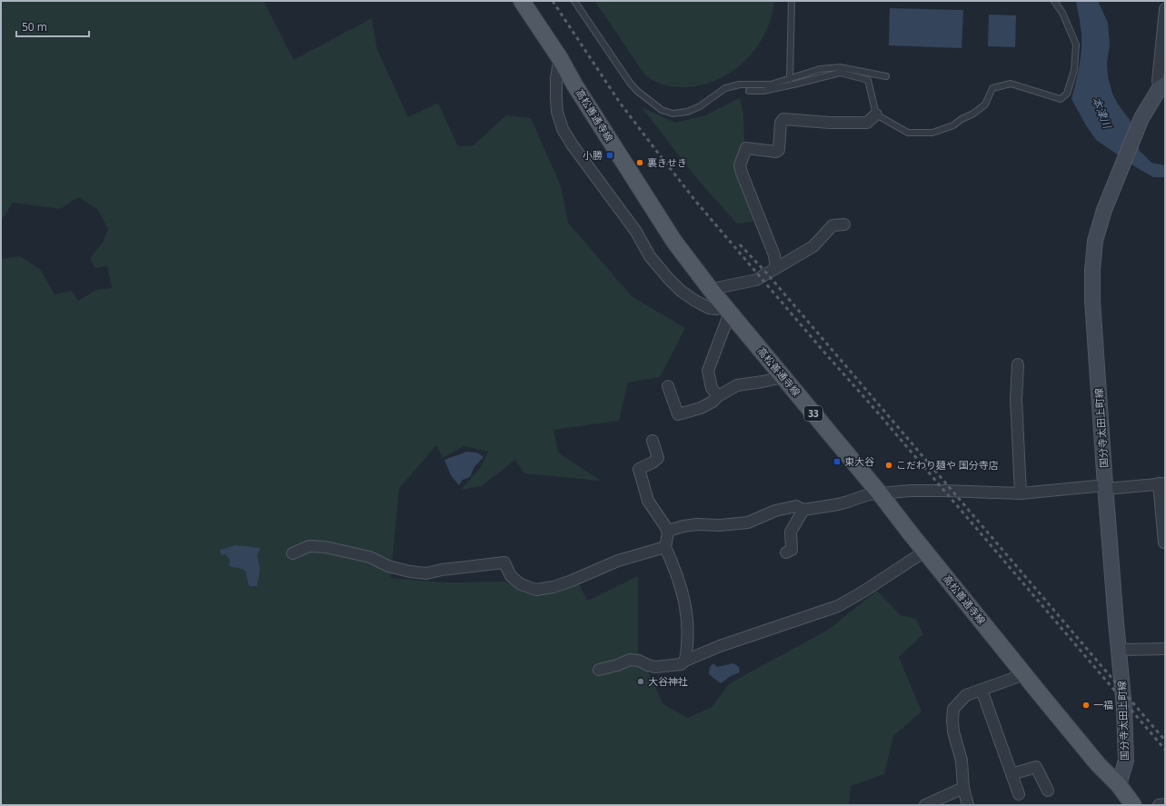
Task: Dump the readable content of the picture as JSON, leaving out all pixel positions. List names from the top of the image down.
{
  "streets": {
    "main road": ["高松善通寺線", "33", "国分寺太田上町線"]
  },
  "crossings": [
    ["高松善通寺線", "国分寺太田上町線"]
  ],
  "water": ["本津川"],
  "places": {
    "transit": ["小勝", "東大谷"],
    "other": [
      "裏きせき",
      "こだわり麺や 国分寺店",
      "大谷神社",
      "一福"
    ]
  },
  "scale_bar": "50 m"
}
